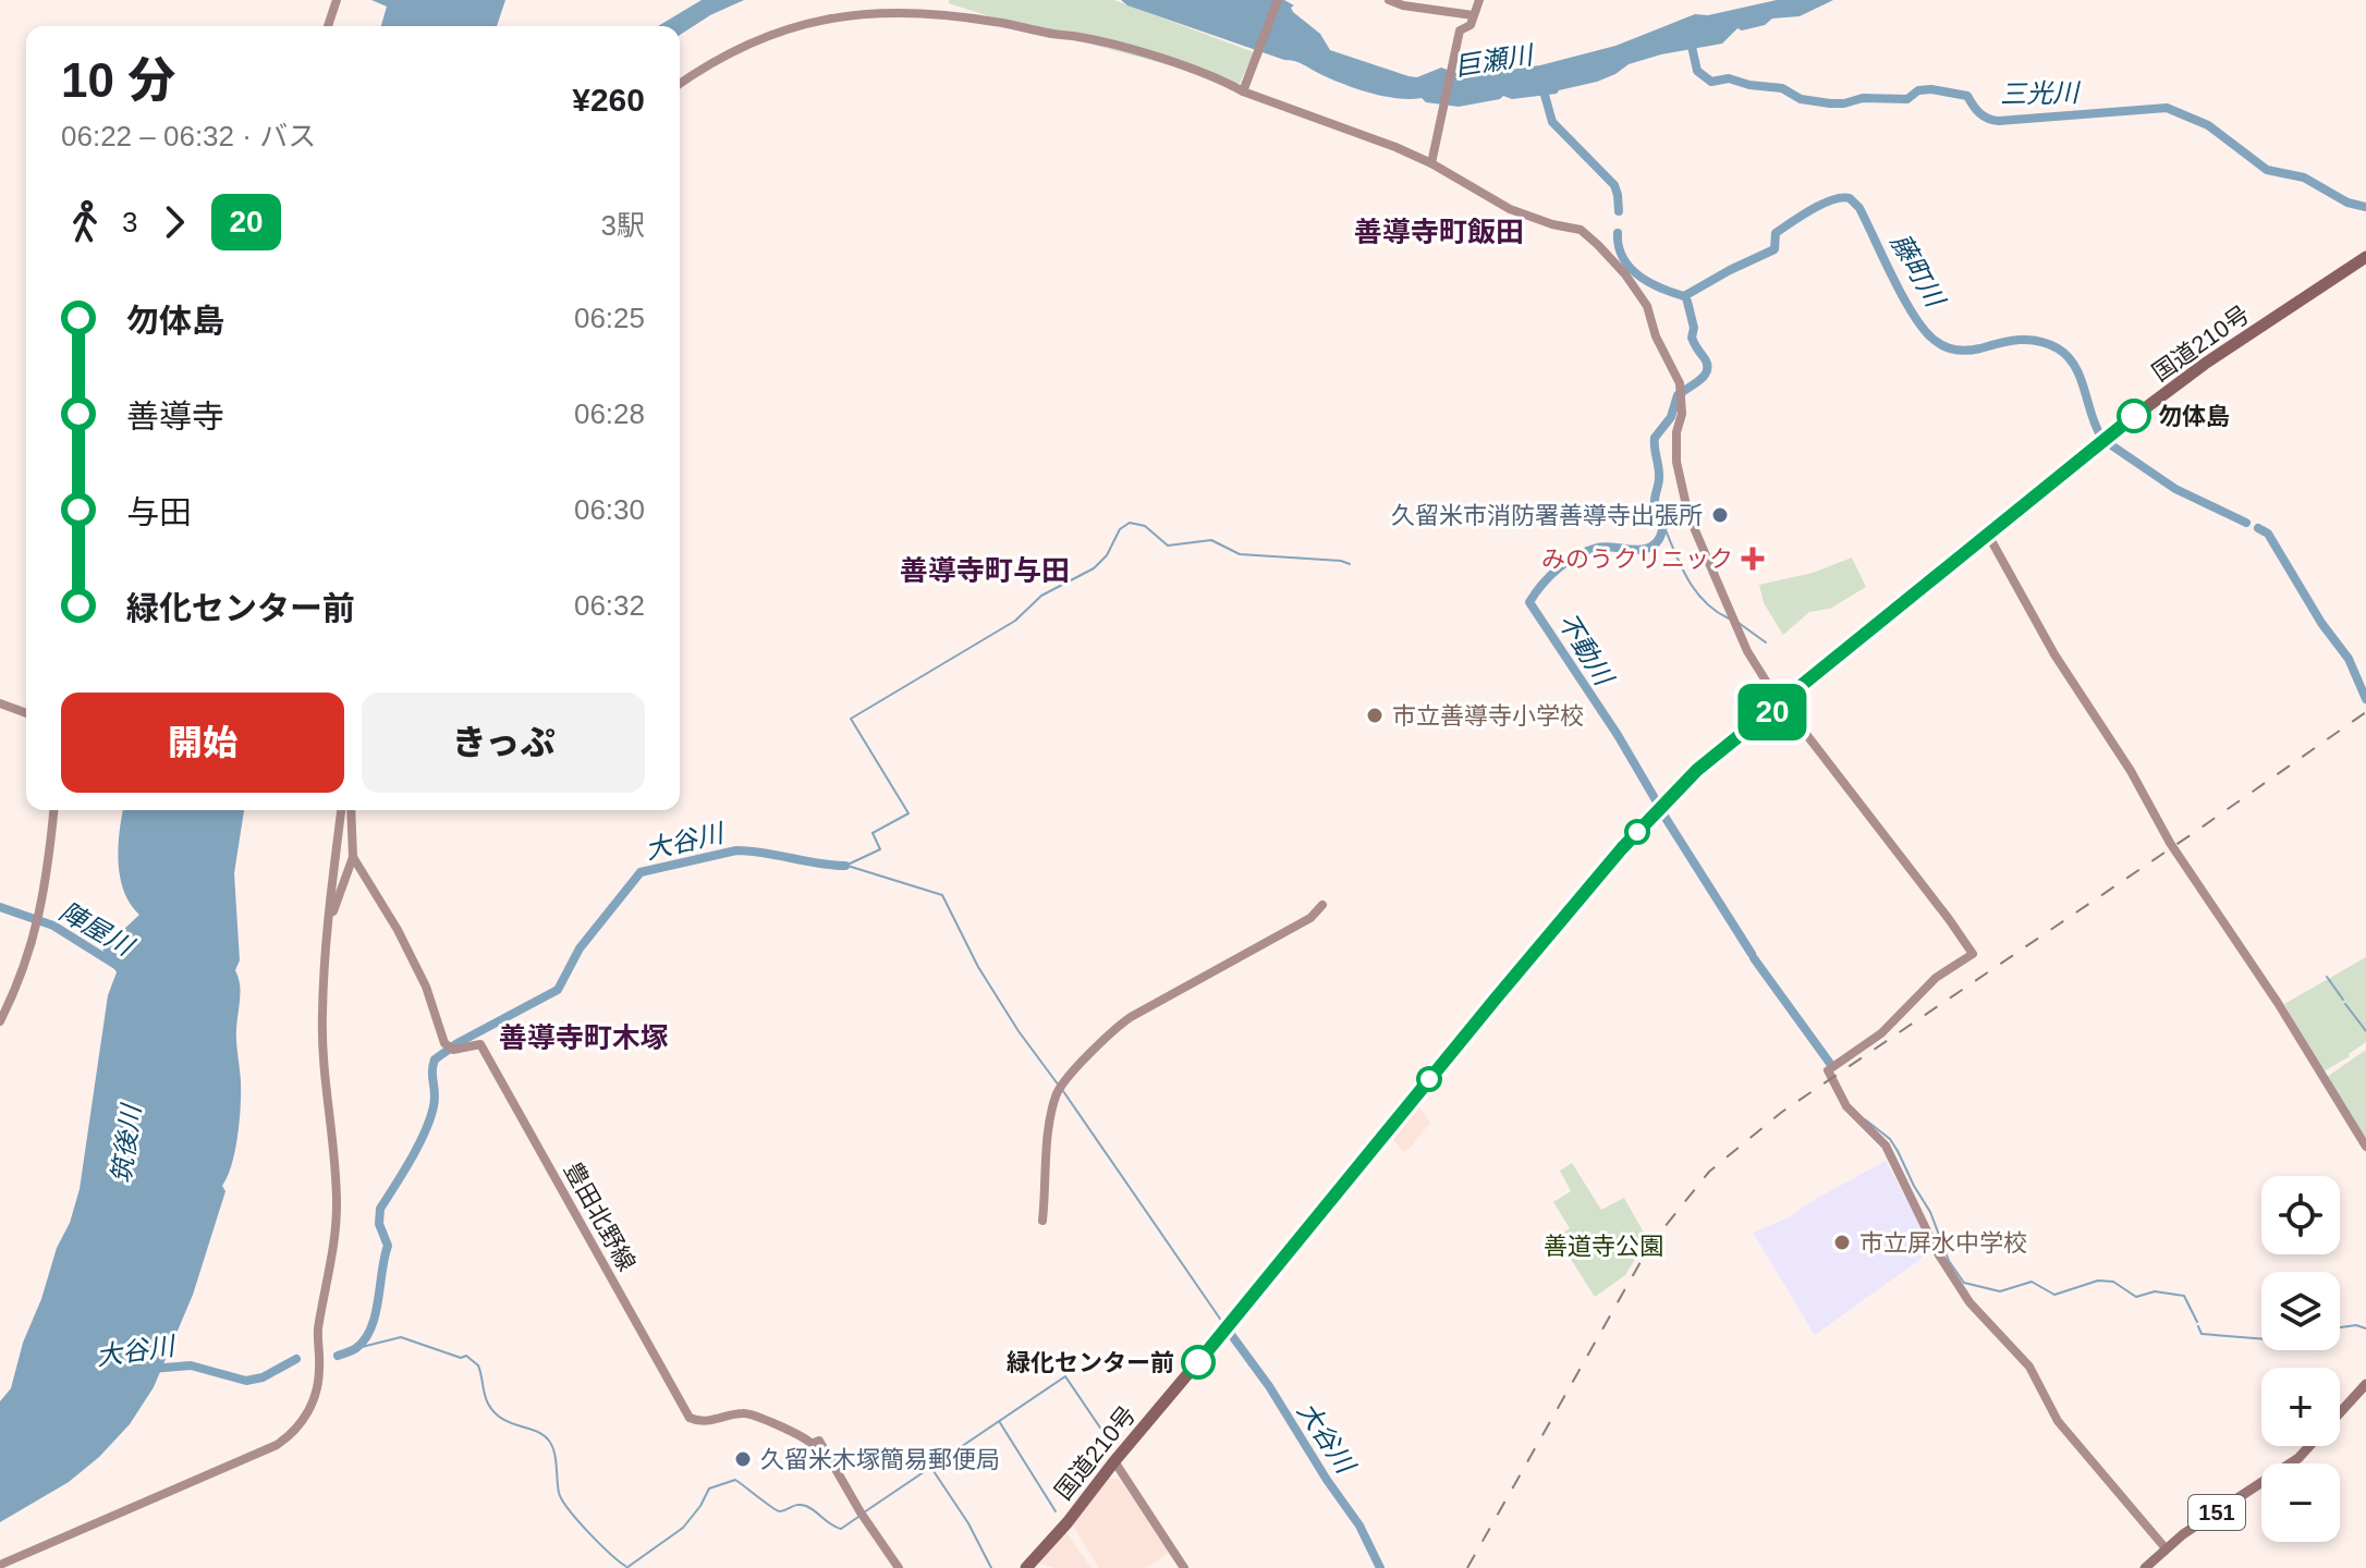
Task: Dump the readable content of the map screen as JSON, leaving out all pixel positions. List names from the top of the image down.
{
  "streets": {
    "highway": ["国道210号"],
    "main road": ["豊田北野線", "151"]
  },
  "districts": ["善導寺町飯田", "善導寺町与田", "善導寺町木塚"],
  "water": [
    "巨瀬川",
    "三光川",
    "藤町川",
    "不動川",
    "大谷川",
    "陣屋川",
    "筑後川"
  ],
  "parks": ["善道寺公園"],
  "places": {
    "other": [
      "勿体島",
      "久留米市消防署善導寺出張所",
      "市立善導寺小学校",
      "市立屏水中学校",
      "緑化センター前",
      "久留米木塚簡易郵便局"
    ],
    "health": ["みのうクリニック"]
  },
  "lines": ["bus line 20"],
  "page": {
    "on_map": "20",
    "heading": ["10 分", "06:22 – 06:32 · バス", "¥260"],
    "legs": ["3", "20", "3駅"],
    "list": [
      {
        "name": "勿体島",
        "value": "06:25"
      },
      {
        "name": "善導寺",
        "value": "06:28"
      },
      {
        "name": "与田",
        "value": "06:30"
      },
      {
        "name": "緑化センター前",
        "value": "06:32"
      }
    ],
    "buttons": ["開始", "きっぷ"],
    "map_buttons": ["+", "−"]
  }
}
